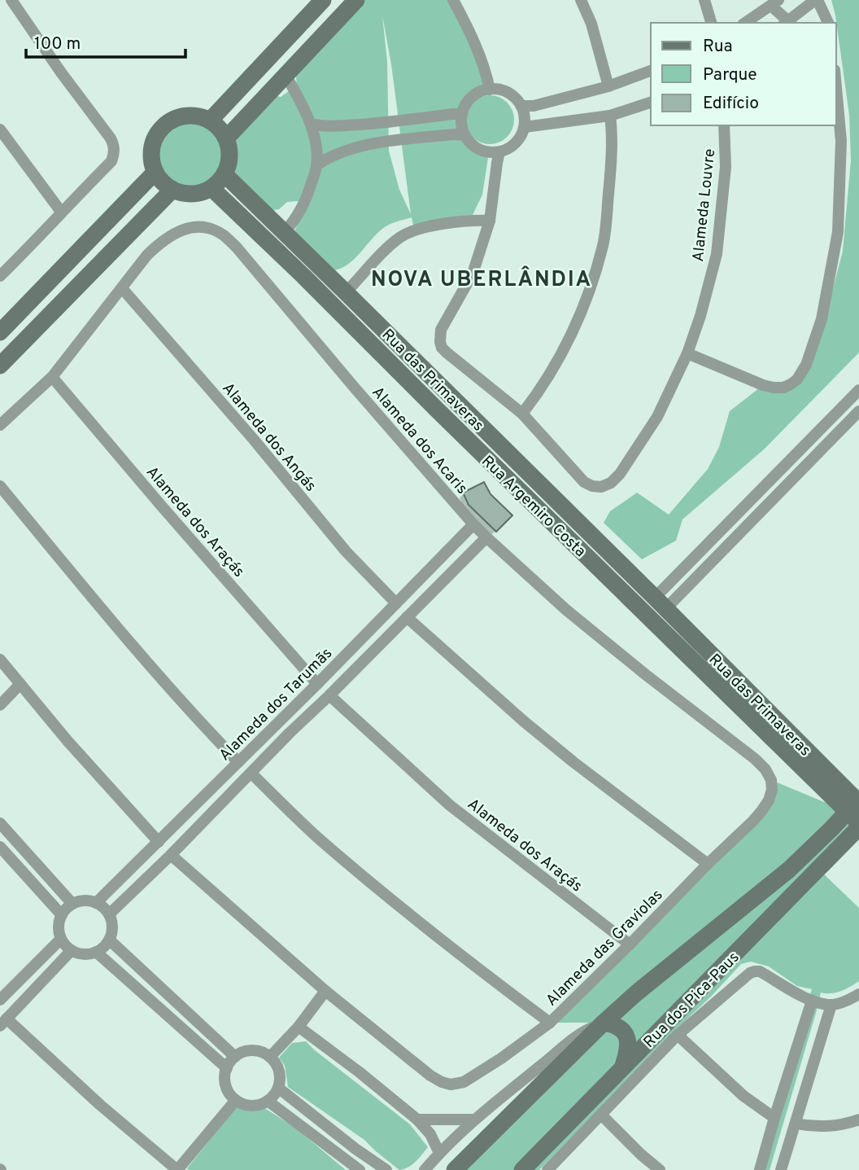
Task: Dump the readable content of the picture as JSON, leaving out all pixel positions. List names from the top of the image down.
{
  "streets": {
    "street": [
      "Alameda Louvre",
      "Rua das Primaveras",
      "Alameda dos Angás",
      "Alameda dos Acaris",
      "Rua Argemiro Costa",
      "Alameda dos Araçás",
      "Alameda dos Tarumãs",
      "Alameda das Graviolas",
      "Rua dos Pica-Paus"
    ]
  },
  "crossings": [
    ["Rua das Primaveras", "Rua Argemiro Costa"],
    ["Rua das Primaveras", "Rua dos Pica-Paus"],
    ["Alameda dos Angás", "Alameda dos Acaris"],
    ["Alameda dos Angás", "Alameda dos Tarumãs"],
    ["Alameda dos Acaris", "Alameda dos Araçás"],
    ["Alameda dos Acaris", "Alameda dos Tarumãs"],
    ["Alameda dos Acaris", "Alameda das Graviolas"],
    ["Rua Argemiro Costa", "Rua dos Pica-Paus"],
    ["Alameda dos Araçás", "Alameda dos Tarumãs"],
    ["Alameda dos Araçás", "Alameda das Graviolas"]
  ],
  "districts": ["NOVA UBERLÂNDIA"],
  "legend": ["Rua", "Parque", "Edifício"],
  "scale_bar": "100 m"
}
